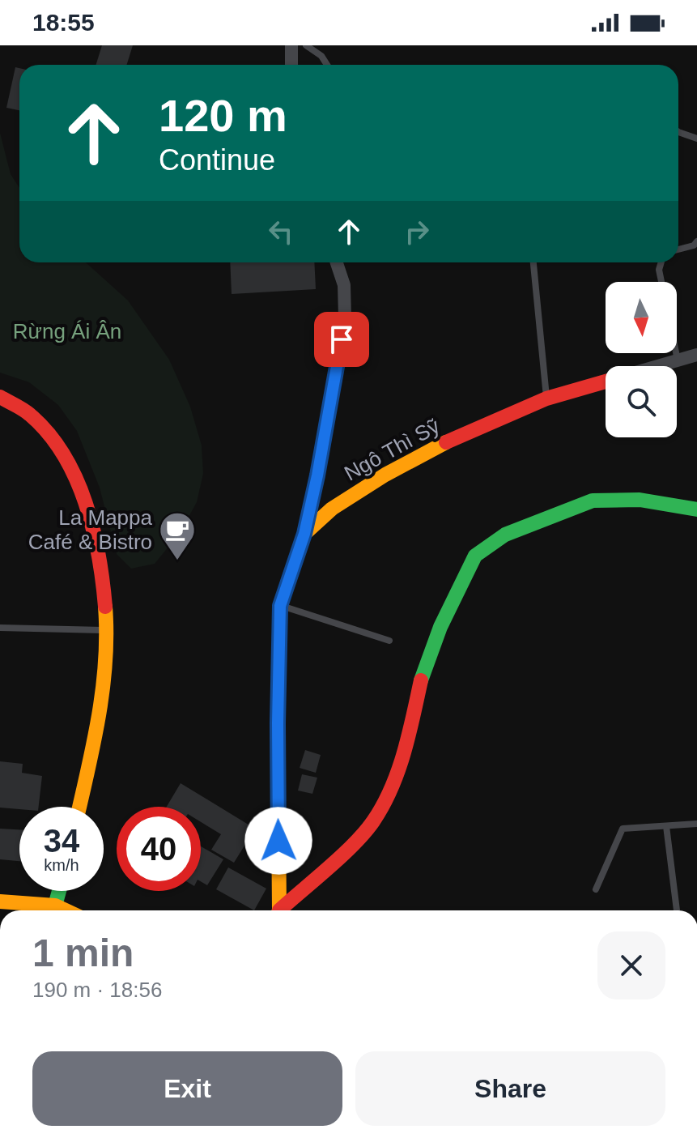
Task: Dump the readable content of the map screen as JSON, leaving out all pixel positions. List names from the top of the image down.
{
  "streets": {
    "street": ["Ngô Thì Sỹ"]
  },
  "parks": ["Rừng Ái Ân"],
  "places": {
    "cafe": ["La Mappa Café & Bistro"]
  },
  "north": "bottom",
  "page": {
    "status": "18:55",
    "turn": ["120 m", "Continue"],
    "speed": "34 km/h",
    "limit": "40",
    "heading": ["1 min", "190 m · 18:56"],
    "buttons": ["Exit", "Share"]
  }
}
